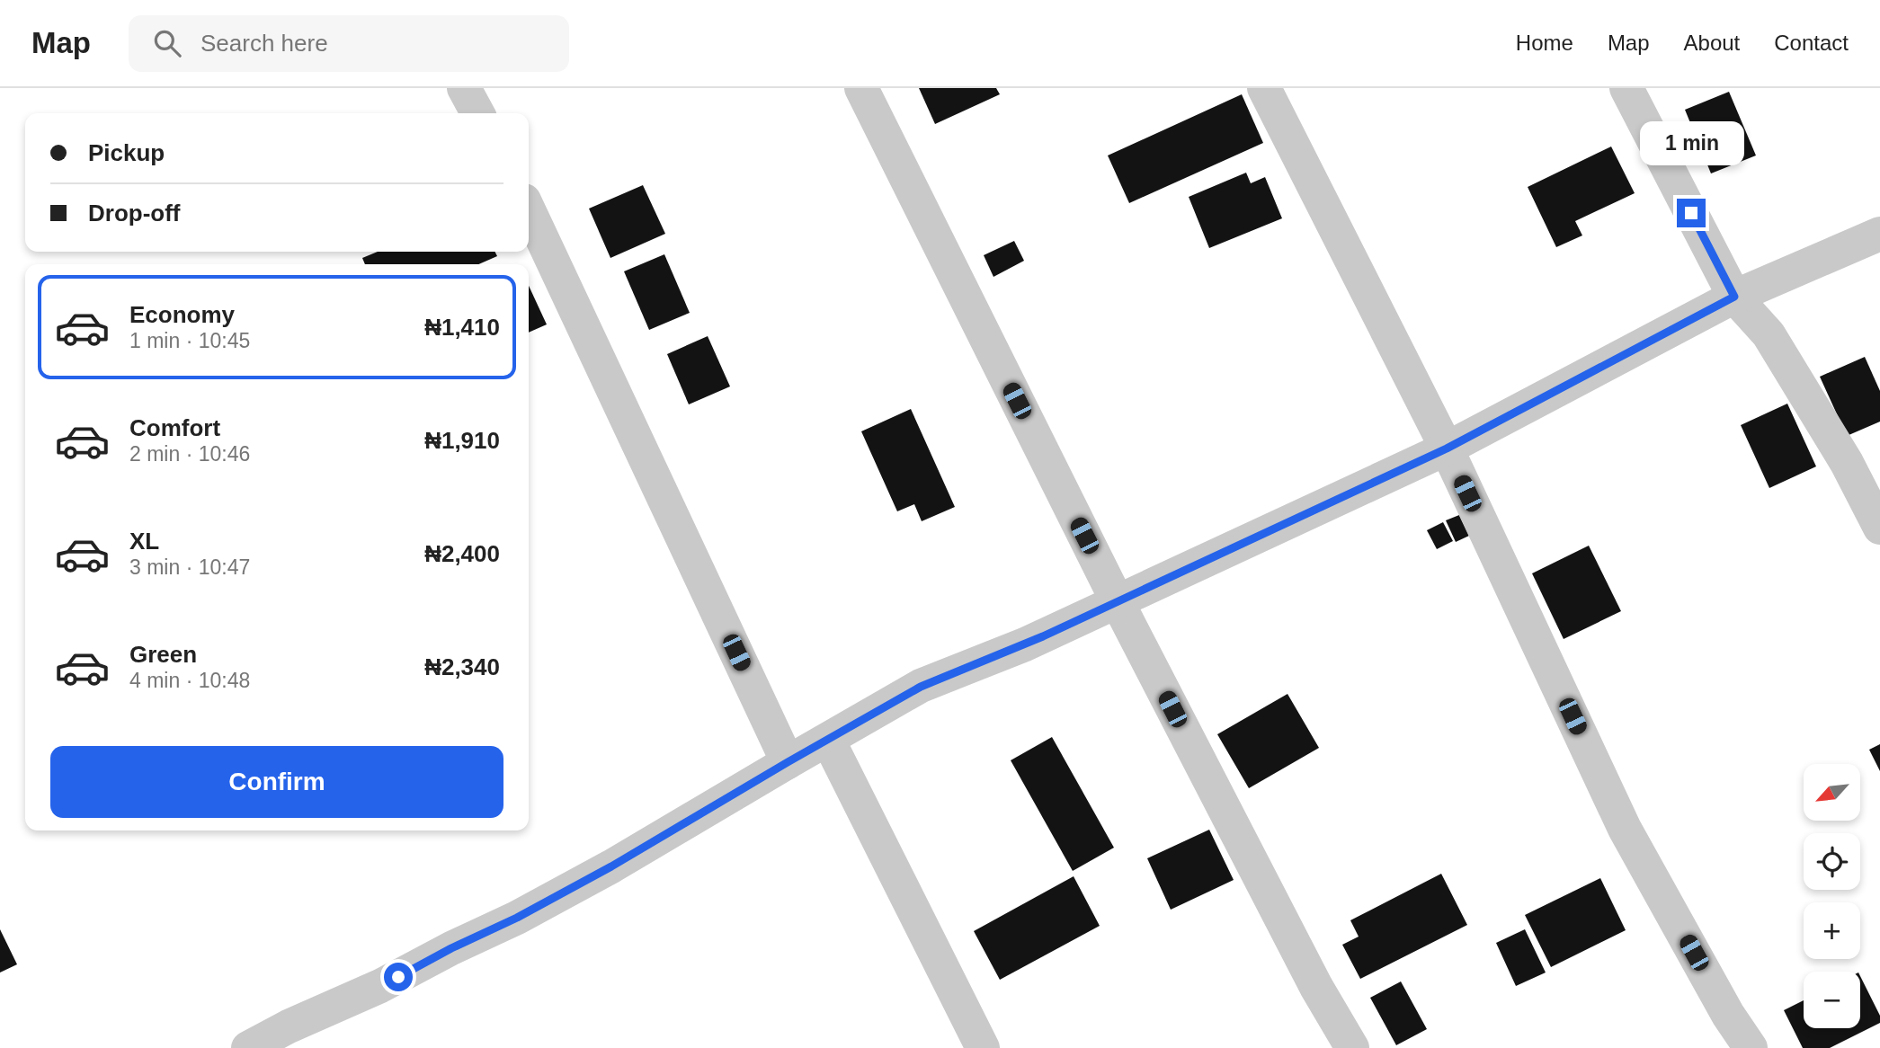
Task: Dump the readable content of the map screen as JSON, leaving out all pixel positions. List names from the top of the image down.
{
  "north": "bottom left",
  "page": {
    "header": "Map",
    "search": "Search here",
    "nav": [
      "Home",
      "Map",
      "About",
      "Contact"
    ],
    "banner": ["Pickup", "Drop-off"],
    "bubble": "1 min",
    "list": [
      {
        "name": "Economy",
        "note": "1 min · 10:45",
        "value": "₦1,410"
      },
      {
        "name": "Comfort",
        "note": "2 min · 10:46",
        "value": "₦1,910"
      },
      {
        "name": "XL",
        "note": "3 min · 10:47",
        "value": "₦2,400"
      },
      {
        "name": "Green",
        "note": "4 min · 10:48",
        "value": "₦2,340"
      }
    ],
    "buttons": "Confirm",
    "map_buttons": ["+", "−"]
  }
}
